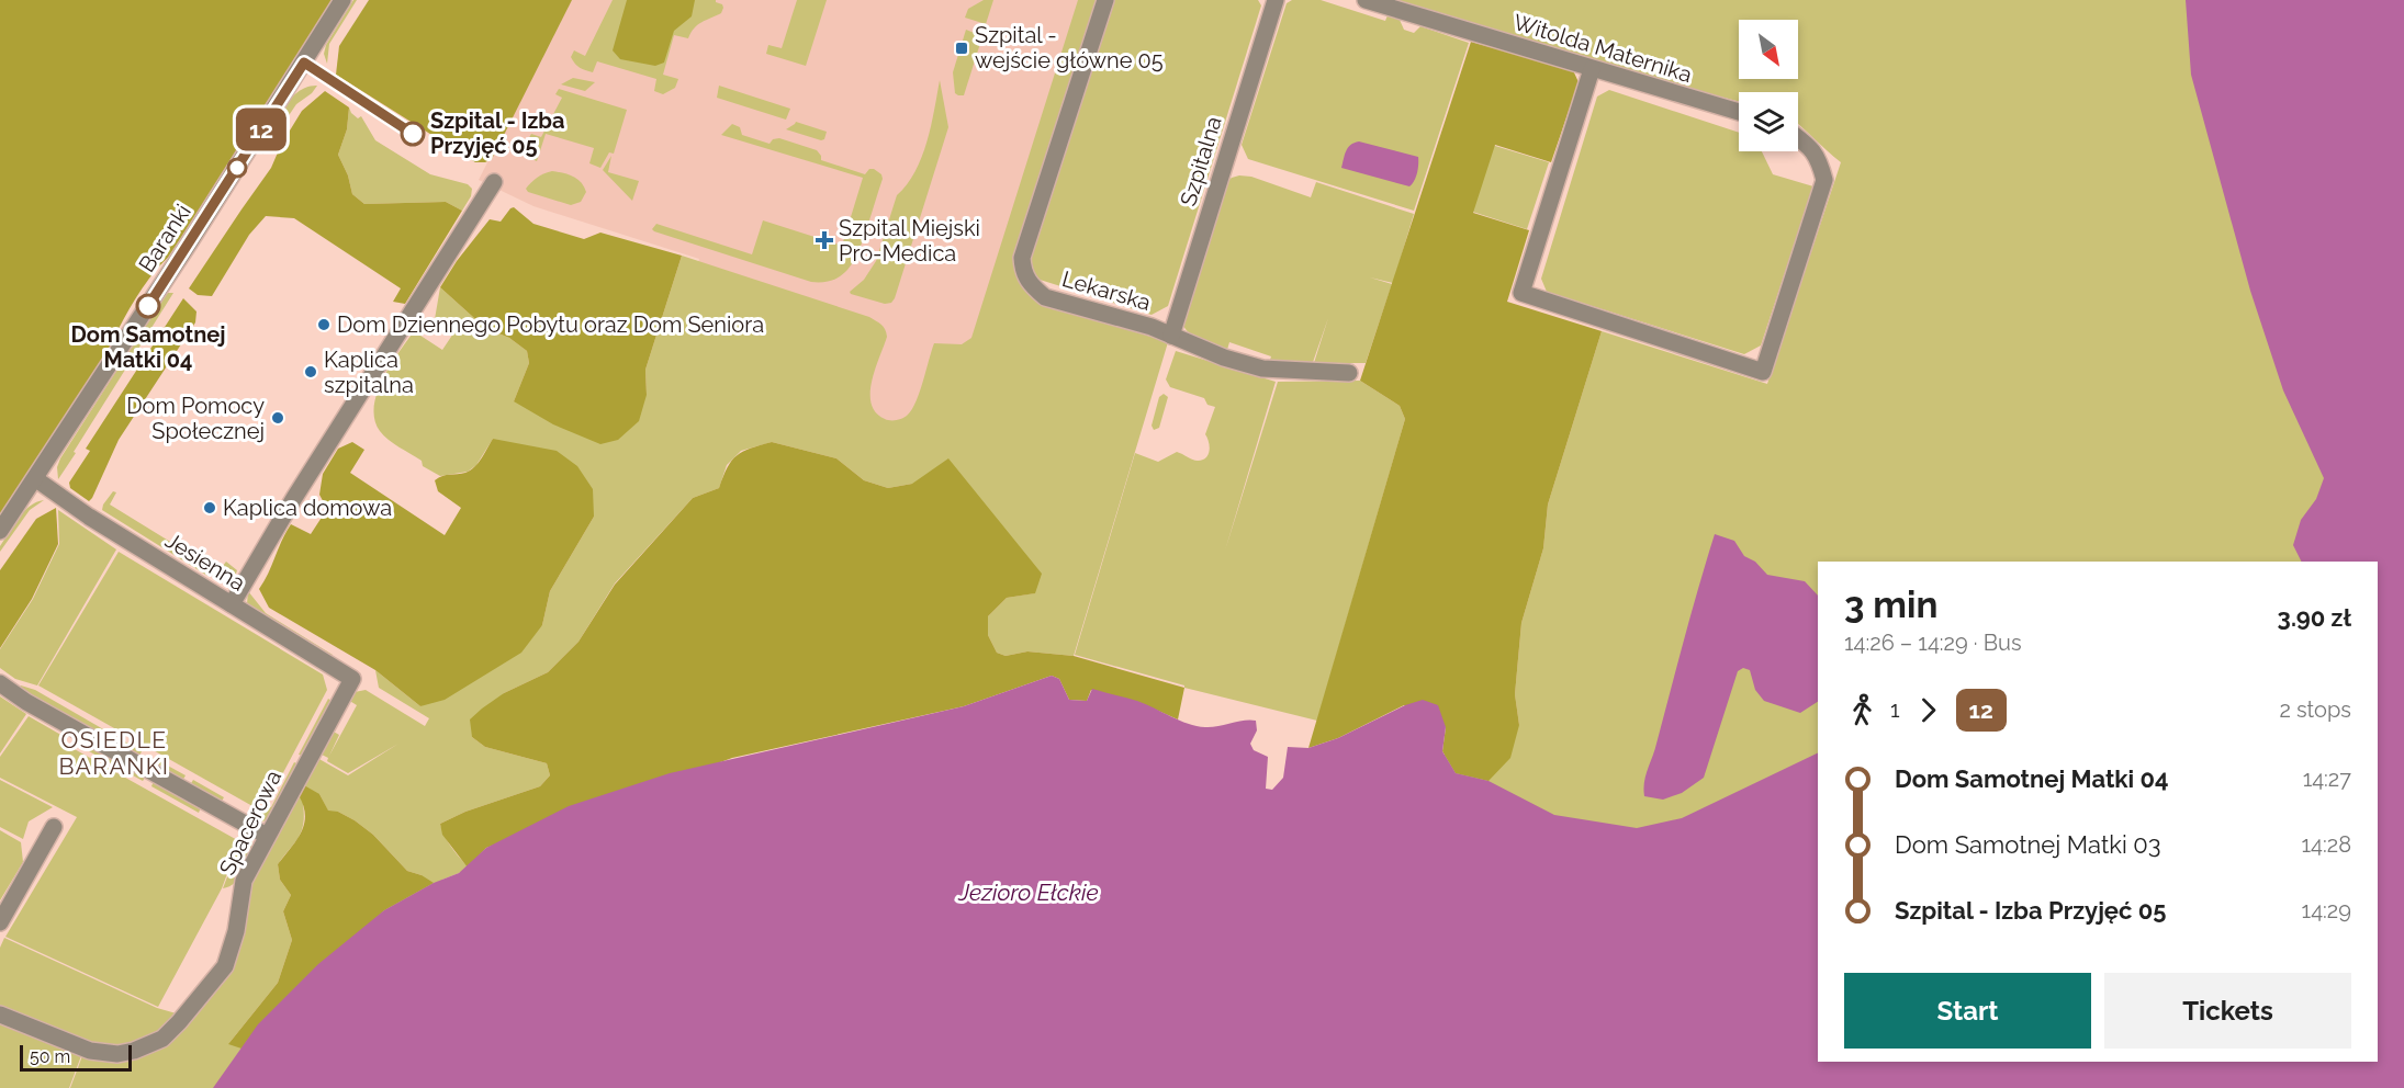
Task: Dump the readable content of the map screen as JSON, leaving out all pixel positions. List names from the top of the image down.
{
  "streets": {
    "street": [
      "Witolda Maternika",
      "Szpitalna",
      "Baranki",
      "Lekarska",
      "Jesienna",
      "Spacerowa"
    ]
  },
  "crossings": [
    ["Szpitalna", "Lekarska"],
    ["Baranki", "Jesienna"],
    ["Jesienna", "Spacerowa"]
  ],
  "districts": ["OSIEDLE BARANKI"],
  "water": ["Jezioro Ełckie"],
  "places": {
    "transit": ["Szpital - wejście główne 05"],
    "other": [
      "Szpital - Izba Przyjęć 05",
      "Dom Samotnej Matki 04",
      "Dom Dziennego Pobytu oraz Dom Seniora",
      "Kaplica szpitalna",
      "Dom Pomocy Społecznej",
      "Kaplica domowa"
    ],
    "health": ["Szpital Miejski Pro-Medica"]
  },
  "lines": ["bus line 12"],
  "scale_bar": "50 m",
  "north": "bottom right",
  "page": {
    "on_map": "12",
    "heading": ["3 min", "14:26 – 14:29 · Bus", "3.90 zł"],
    "legs": ["1", "12", "2 stops"],
    "list": [
      {
        "name": "Dom Samotnej Matki 04",
        "value": "14:27"
      },
      {
        "name": "Dom Samotnej Matki 03",
        "value": "14:28"
      },
      {
        "name": "Szpital - Izba Przyjęć 05",
        "value": "14:29"
      }
    ],
    "buttons": ["Start", "Tickets"],
    "scale": "50 m"
  }
}
